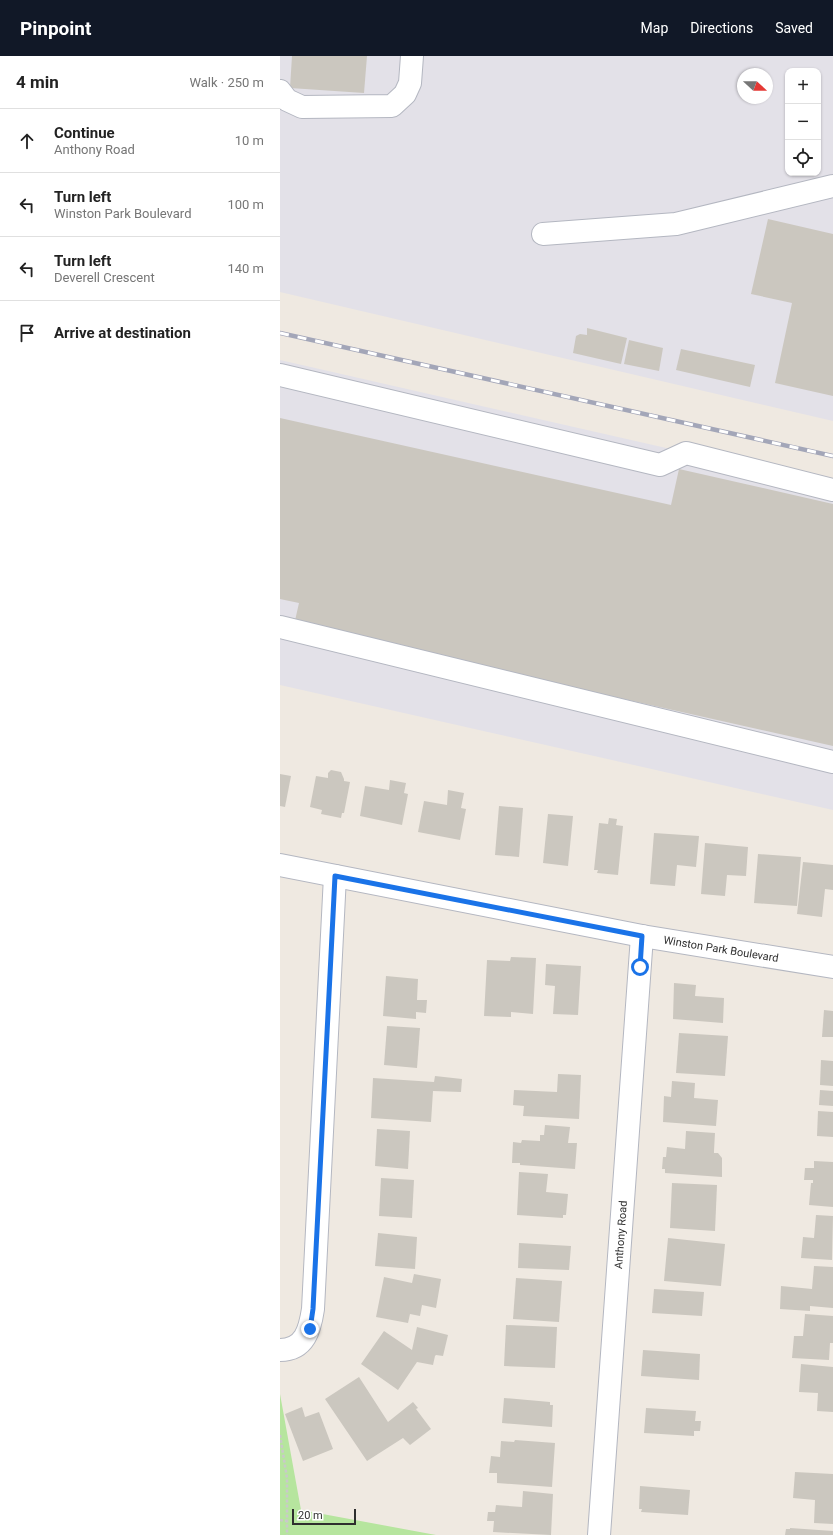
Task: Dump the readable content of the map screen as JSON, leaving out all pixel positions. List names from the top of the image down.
{
  "streets": {
    "street": ["Winston Park Boulevard", "Anthony Road"]
  },
  "crossings": [
    ["Winston Park Boulevard", "Anthony Road"]
  ],
  "scale_bar": "20 m",
  "north": "right",
  "page": {
    "header": "Pinpoint",
    "nav": ["Map", "Directions", "Saved"],
    "heading": ["4 min", "Walk · 250 m"],
    "map_buttons": ["+", "−"],
    "list": [
      ["Continue", "Anthony Road", "10 m"],
      ["Turn left", "Winston Park Boulevard", "100 m"],
      ["Turn left", "Deverell Crescent", "140 m"],
      "Arrive at destination"
    ],
    "scale": "20 m"
  }
}
